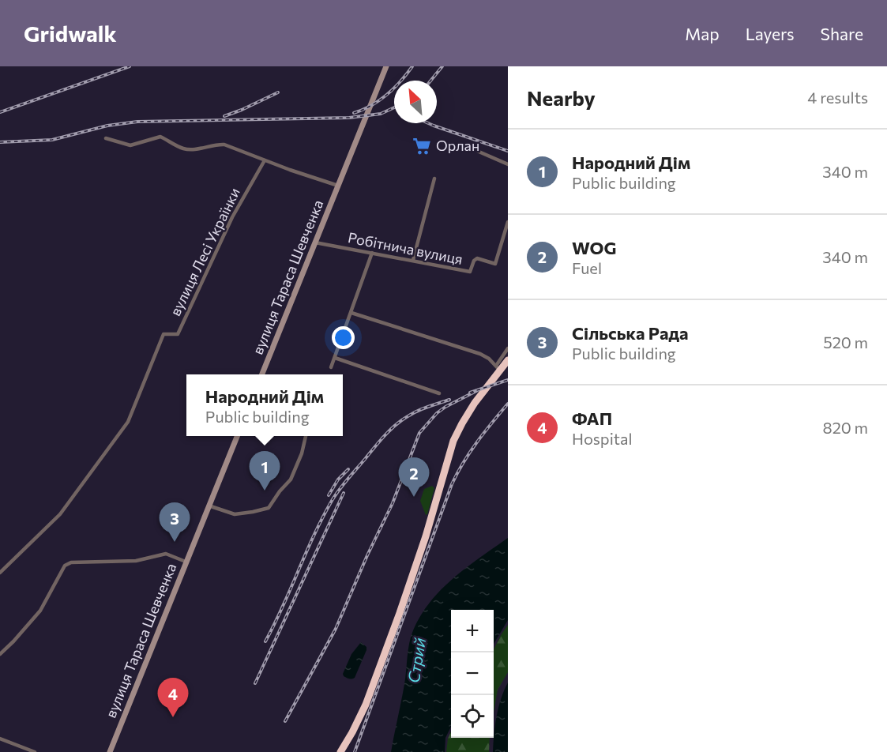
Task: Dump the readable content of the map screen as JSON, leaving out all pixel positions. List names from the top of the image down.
{
  "streets": {
    "street": ["Робітнича вулиця", "вулиця Лесі Українки", "вулиця Тараса Шевченка"]
  },
  "crossings": [
    ["Робітнича вулиця", "вулиця Тараса Шевченка"],
    ["вулиця Лесі Українки", "вулиця Тараса Шевченка"]
  ],
  "water": ["Стрий"],
  "places": {
    "supermarket": ["Орлан"]
  },
  "north": "top left",
  "page": {
    "header": "Gridwalk",
    "nav": ["Map", "Layers", "Share"],
    "heading": ["Nearby", "4 results"],
    "list": [
      {
        "mark": "1",
        "name": "Народний Дім",
        "note": "Public building",
        "value": "340 m"
      },
      {
        "mark": "2",
        "name": "WOG",
        "note": "Fuel",
        "value": "340 m"
      },
      {
        "mark": "3",
        "name": "Сільська Рада",
        "note": "Public building",
        "value": "520 m"
      },
      {
        "mark": "4",
        "name": "ФАП",
        "note": "Hospital",
        "value": "820 m"
      }
    ],
    "popup": ["Народний Дім", "Public building"],
    "pins": [
      "1",
      "2",
      "3",
      "4"
    ],
    "map_buttons": ["+", "−"]
  }
}
